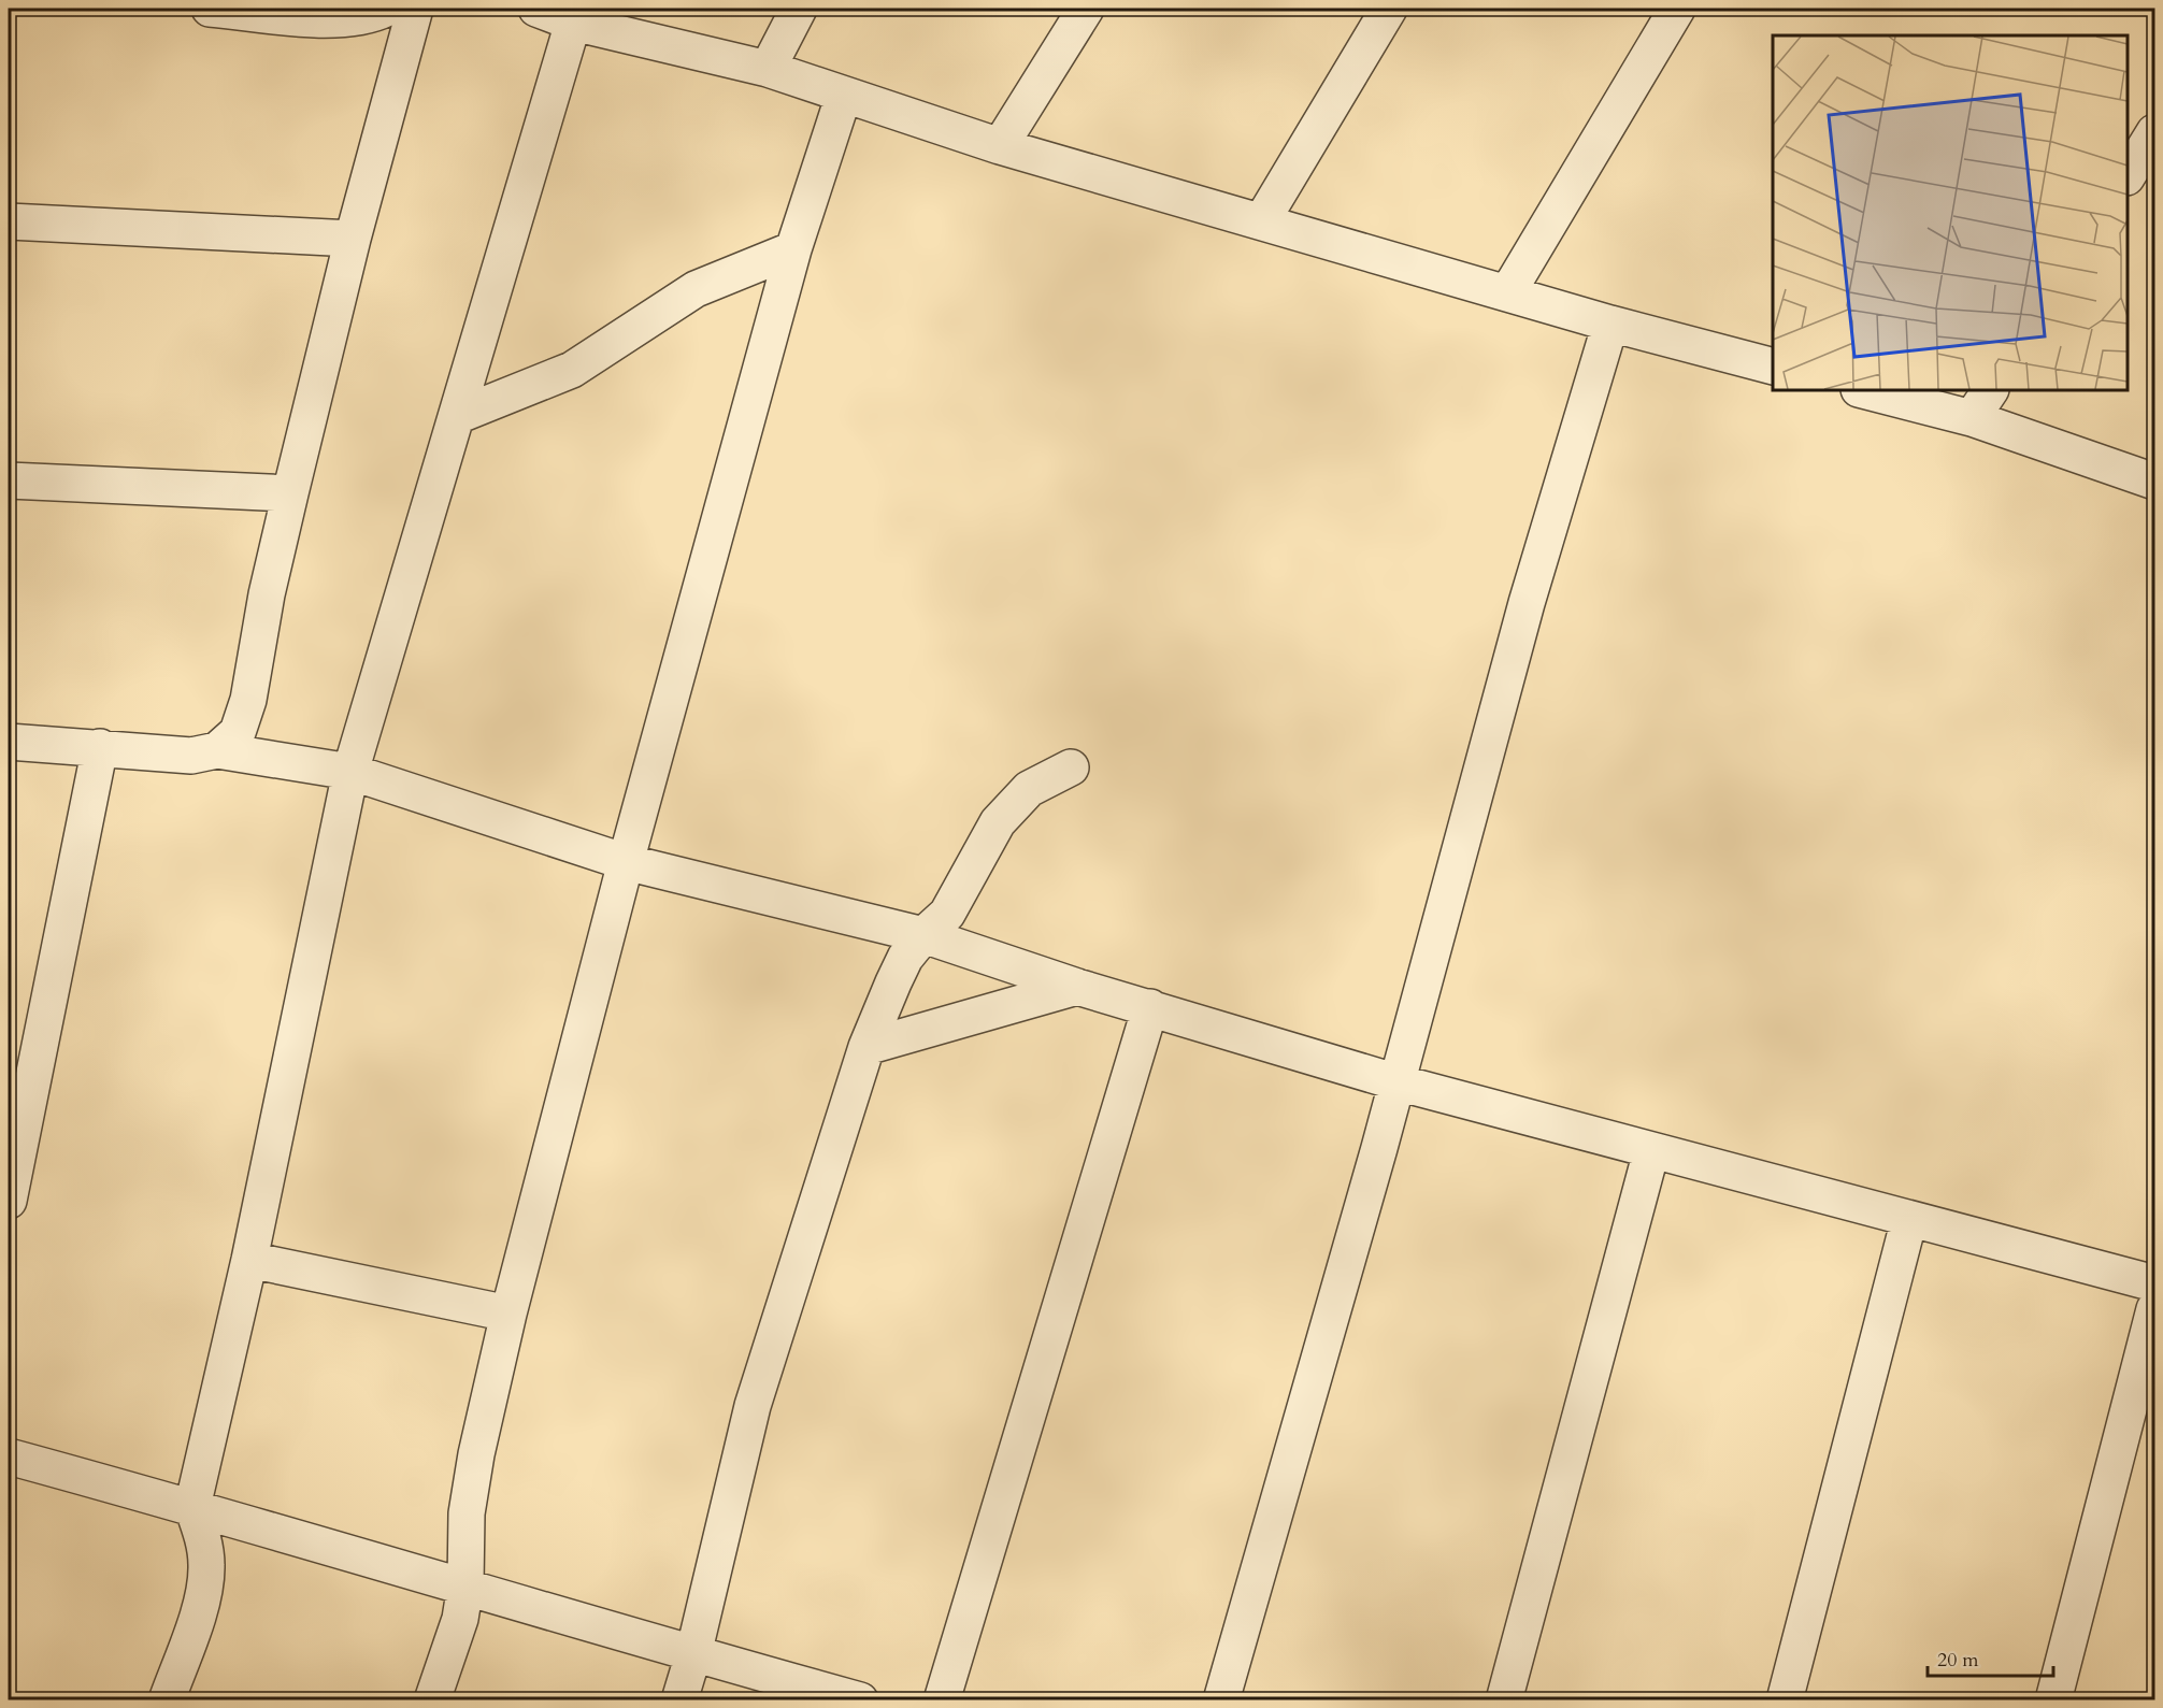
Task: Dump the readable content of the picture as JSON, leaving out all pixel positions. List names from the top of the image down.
{
  "scale_bar": "20 m"
}
